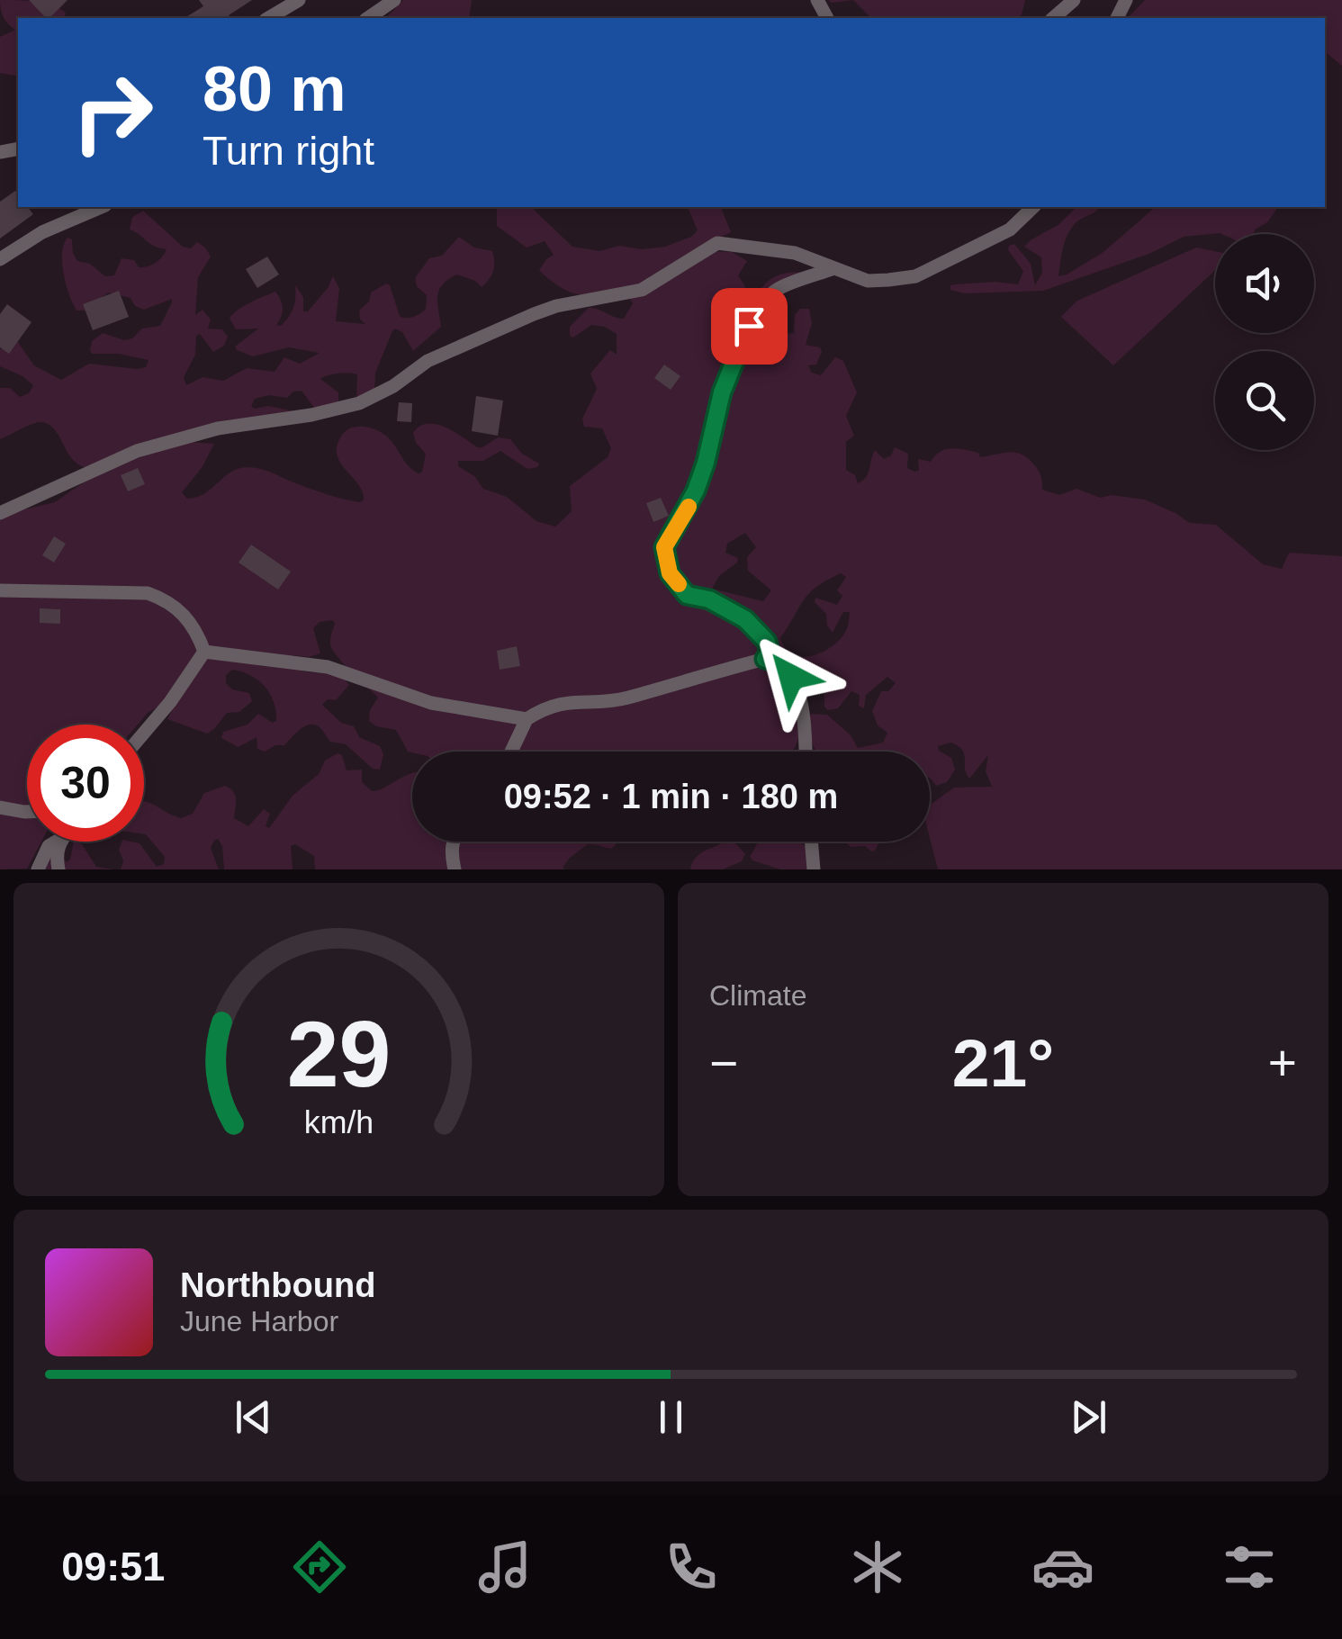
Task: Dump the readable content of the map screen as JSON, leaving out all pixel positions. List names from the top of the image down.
{
  "page": {
    "turn": ["80 m", "Turn right"],
    "limit": "30",
    "trip": "09:52 · 1 min · 180 m",
    "tile": "Climate",
    "heat": ["−", "21°", "+"],
    "song": ["Northbound", "June Harbor"],
    "tabs": "09:51",
    "gauge": ["29", "km/h"]
  }
}
